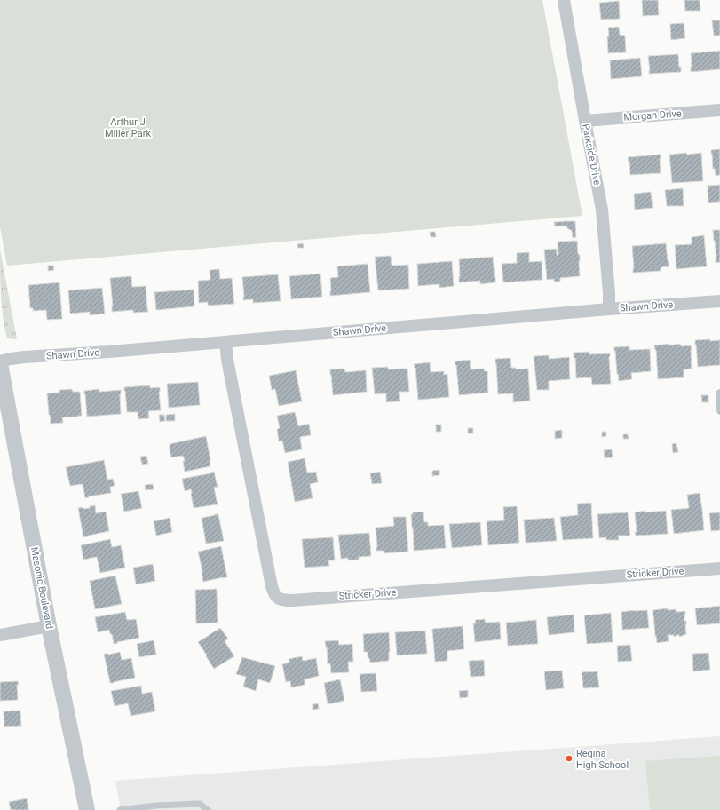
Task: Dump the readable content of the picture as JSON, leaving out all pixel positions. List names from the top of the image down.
{
  "streets": {
    "street": [
      "Morgan Drive",
      "Parkside Drive",
      "Shawn Drive",
      "Stricker Drive",
      "Masonic Boulevard"
    ]
  },
  "crossings": [
    ["Morgan Drive", "Parkside Drive"],
    ["Parkside Drive", "Shawn Drive"],
    ["Shawn Drive", "Stricker Drive"],
    ["Shawn Drive", "Masonic Boulevard"]
  ],
  "parks": ["Arthur J Miller Park"],
  "places": ["Regina High School"]
}
